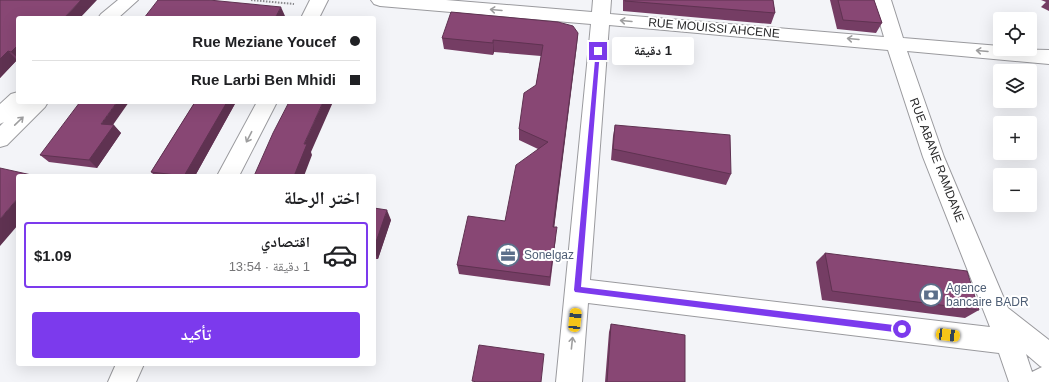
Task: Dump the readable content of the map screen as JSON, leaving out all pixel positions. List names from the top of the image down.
{
  "streets": {
    "street": ["RUE MOUISSI AHCENE", "RUE ABANE RAMDANE"]
  },
  "crossings": [
    ["RUE MOUISSI AHCENE", "RUE ABANE RAMDANE"]
  ],
  "one_way": ["RUE MOUISSI AHCENE"],
  "places": {
    "office": ["Sonelgaz"],
    "bank": ["Agence bancaire BADR"]
  },
  "page": {
    "map_buttons": ["+", "−"],
    "banner": ["Rue Meziane Youcef", "Rue Larbi Ben Mhidi"],
    "bubble": "1 دقيقة",
    "heading": "اختر الرحلة",
    "list": [
      {
        "name": "اقتصادي",
        "note": "1 دقيقة · 13:54",
        "value": "$1.09"
      }
    ],
    "buttons": "تأكيد"
  }
}
